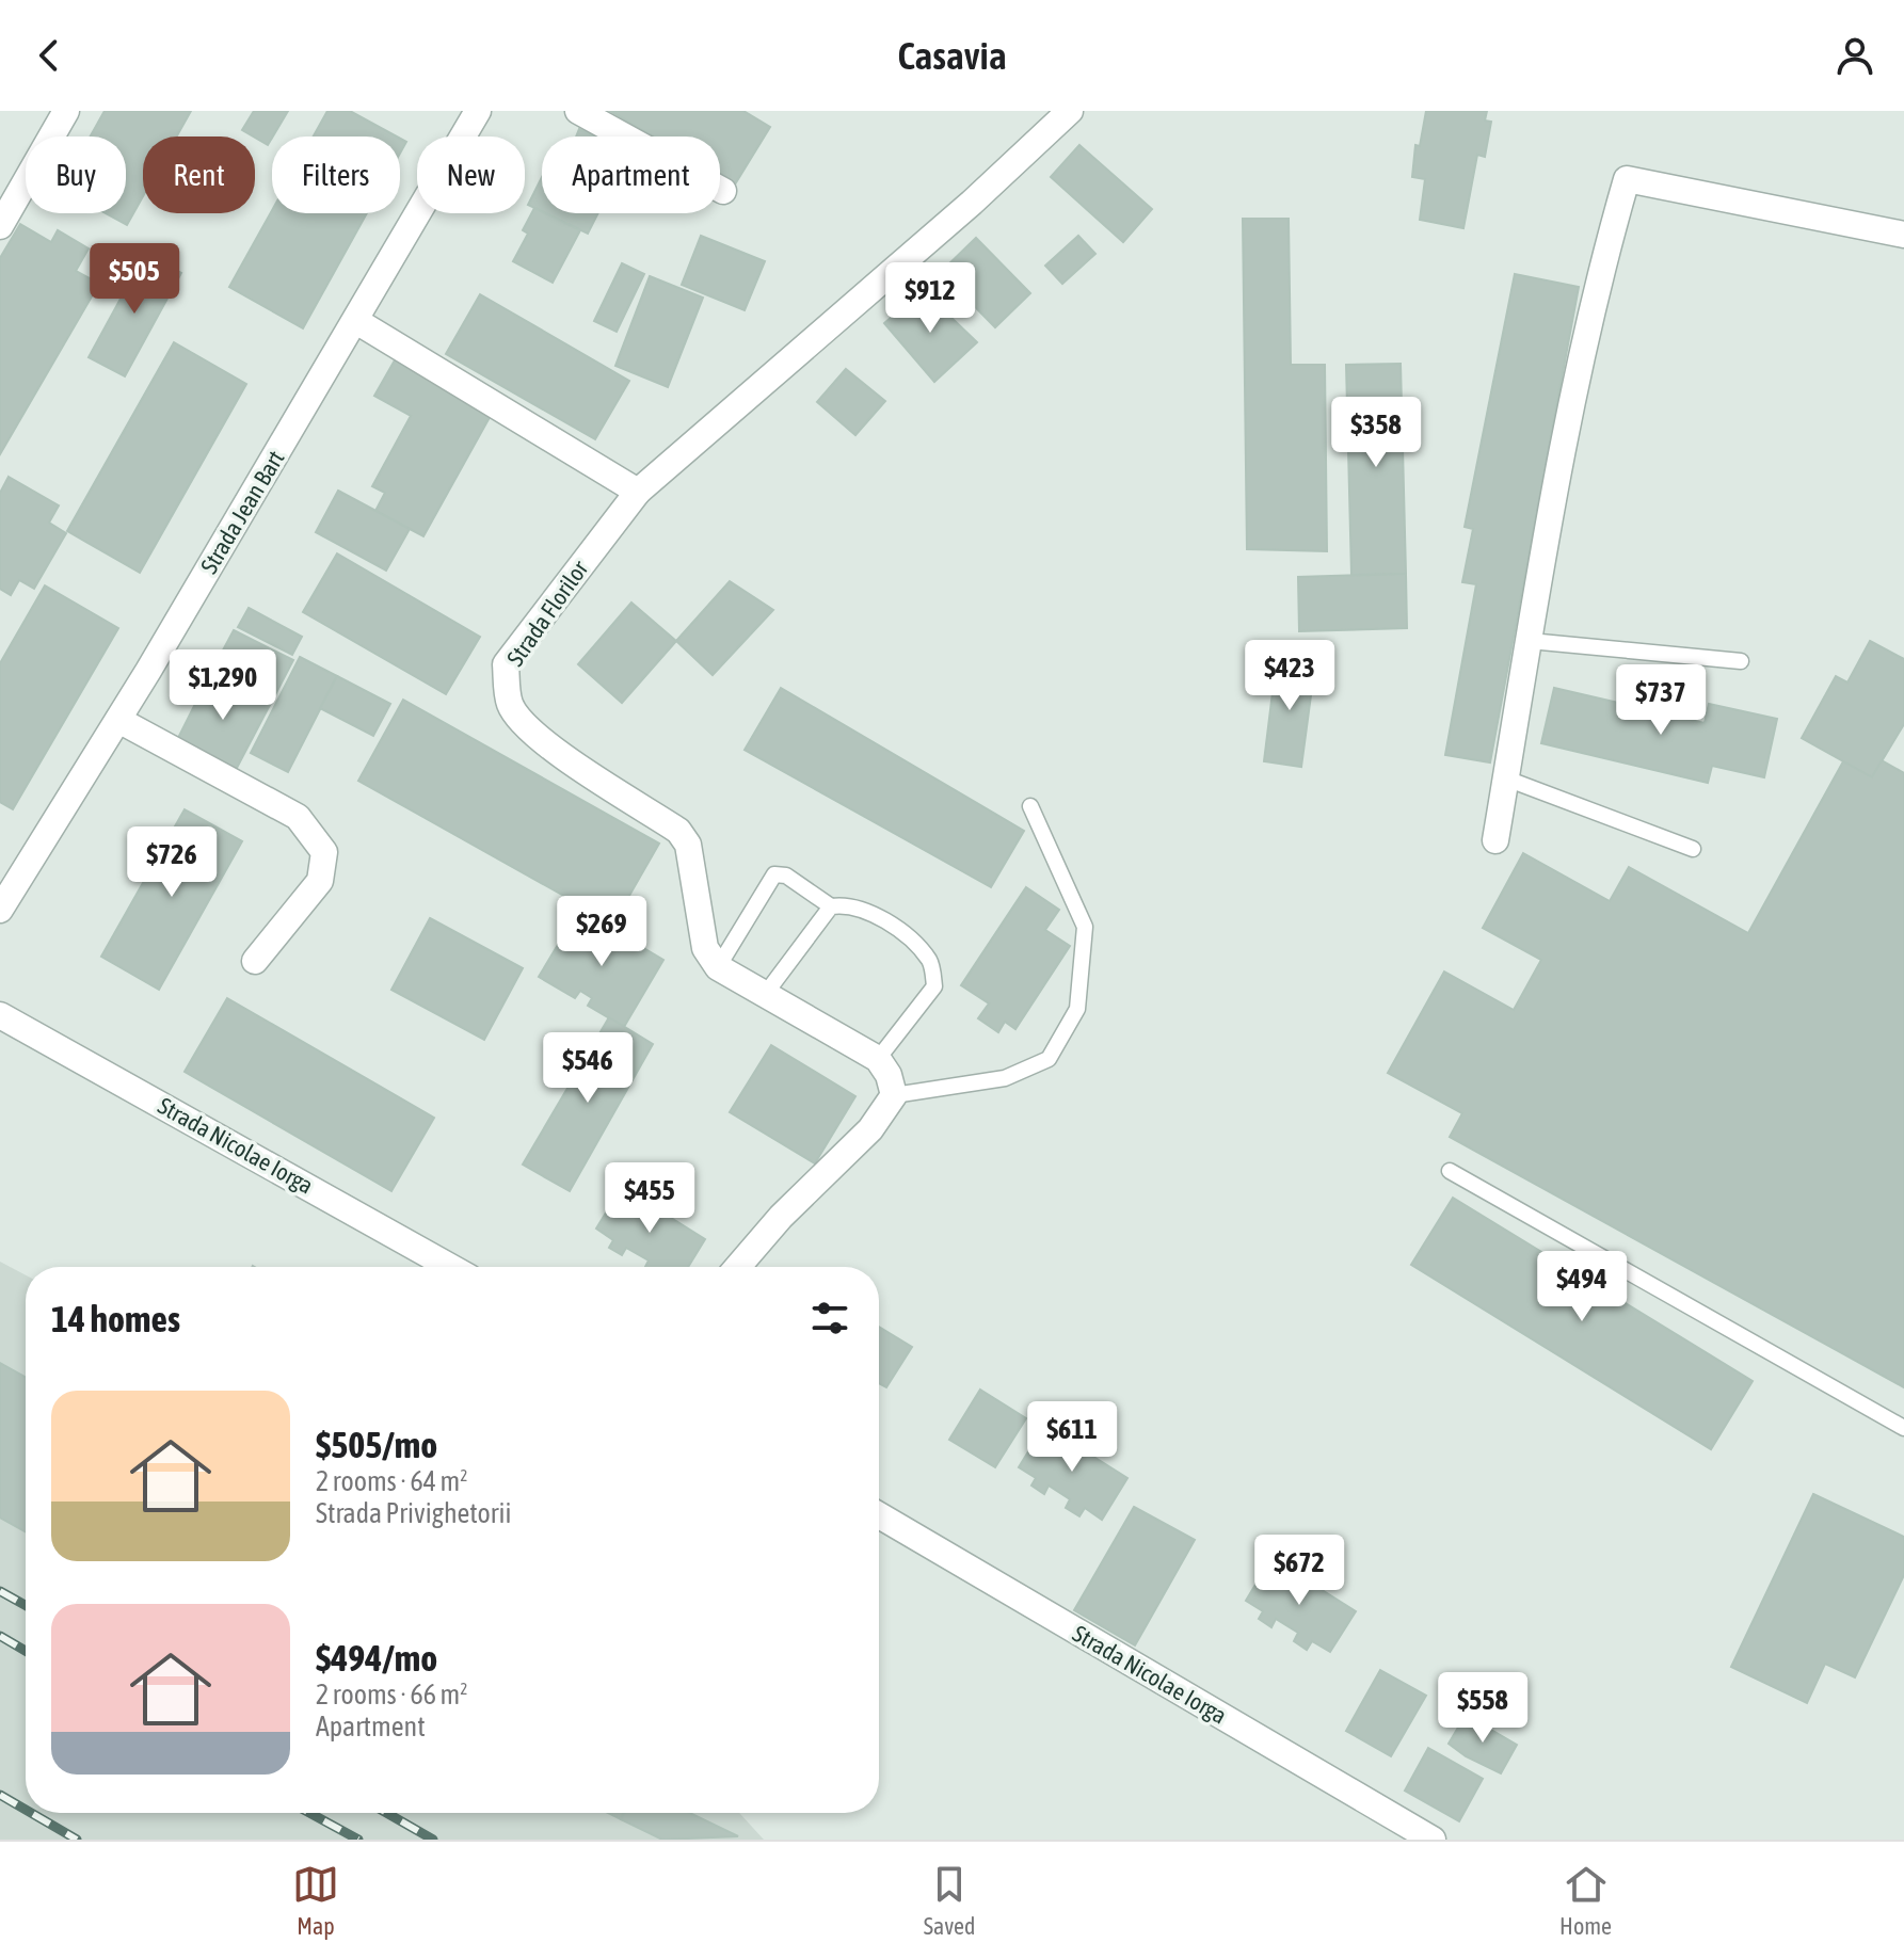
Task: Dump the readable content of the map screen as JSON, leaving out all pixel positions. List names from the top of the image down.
{
  "streets": {
    "street": ["Strada Jean Bart", "Strada Florilor", "Strada Nicolae Iorga"]
  },
  "page": {
    "header": "Casavia",
    "chip": [
      "Buy",
      "Rent",
      "Filters",
      "New",
      "Apartment"
    ],
    "price": [
      "$505",
      "$912",
      "$358",
      "$423",
      "$1,290",
      "$737",
      "$726",
      "$269",
      "$546",
      "$455",
      "$494",
      "$611",
      "$672",
      "$558"
    ],
    "heading": "14 homes",
    "list": [
      {
        "name": "$505/mo",
        "note": "2 rooms · 64 m² · Strada Privighetorii"
      },
      {
        "name": "$494/mo",
        "note": "2 rooms · 66 m² · Apartment"
      }
    ],
    "tabs": ["Map", "Saved", "Home"]
  }
}
